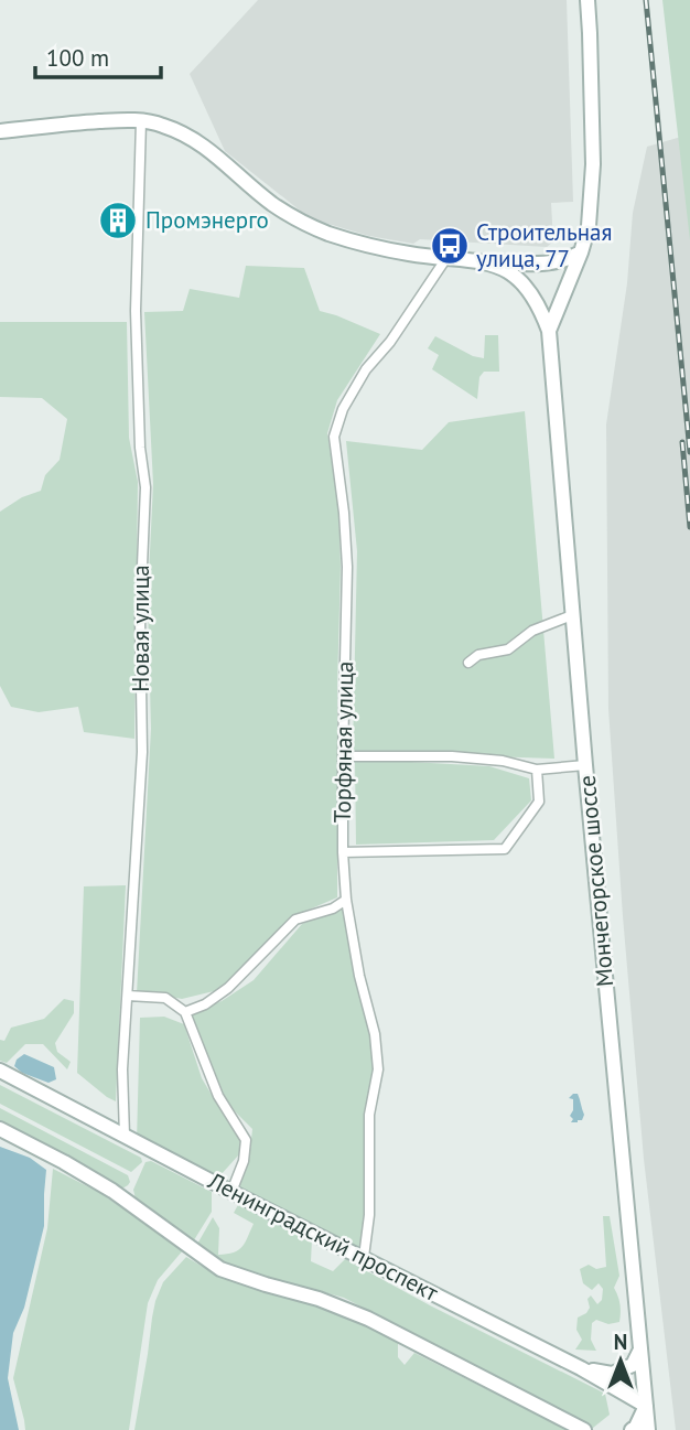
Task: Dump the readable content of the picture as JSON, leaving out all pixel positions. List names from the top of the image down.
{
  "streets": {
    "street": [
      "Новая улица",
      "Торфяная улица",
      "Мончегорское шоссе",
      "Ленинградский проспект"
    ]
  },
  "crossings": [
    ["Новая улица", "Ленинградский проспект"],
    ["Торфяная улица", "Ленинградский проспект"],
    ["Мончегорское шоссе", "Ленинградский проспект"]
  ],
  "places": {
    "building": ["Промэнерго"],
    "bus stop": ["Строительная улица, 77"]
  },
  "scale_bar": "100 m",
  "north": "top"
}
